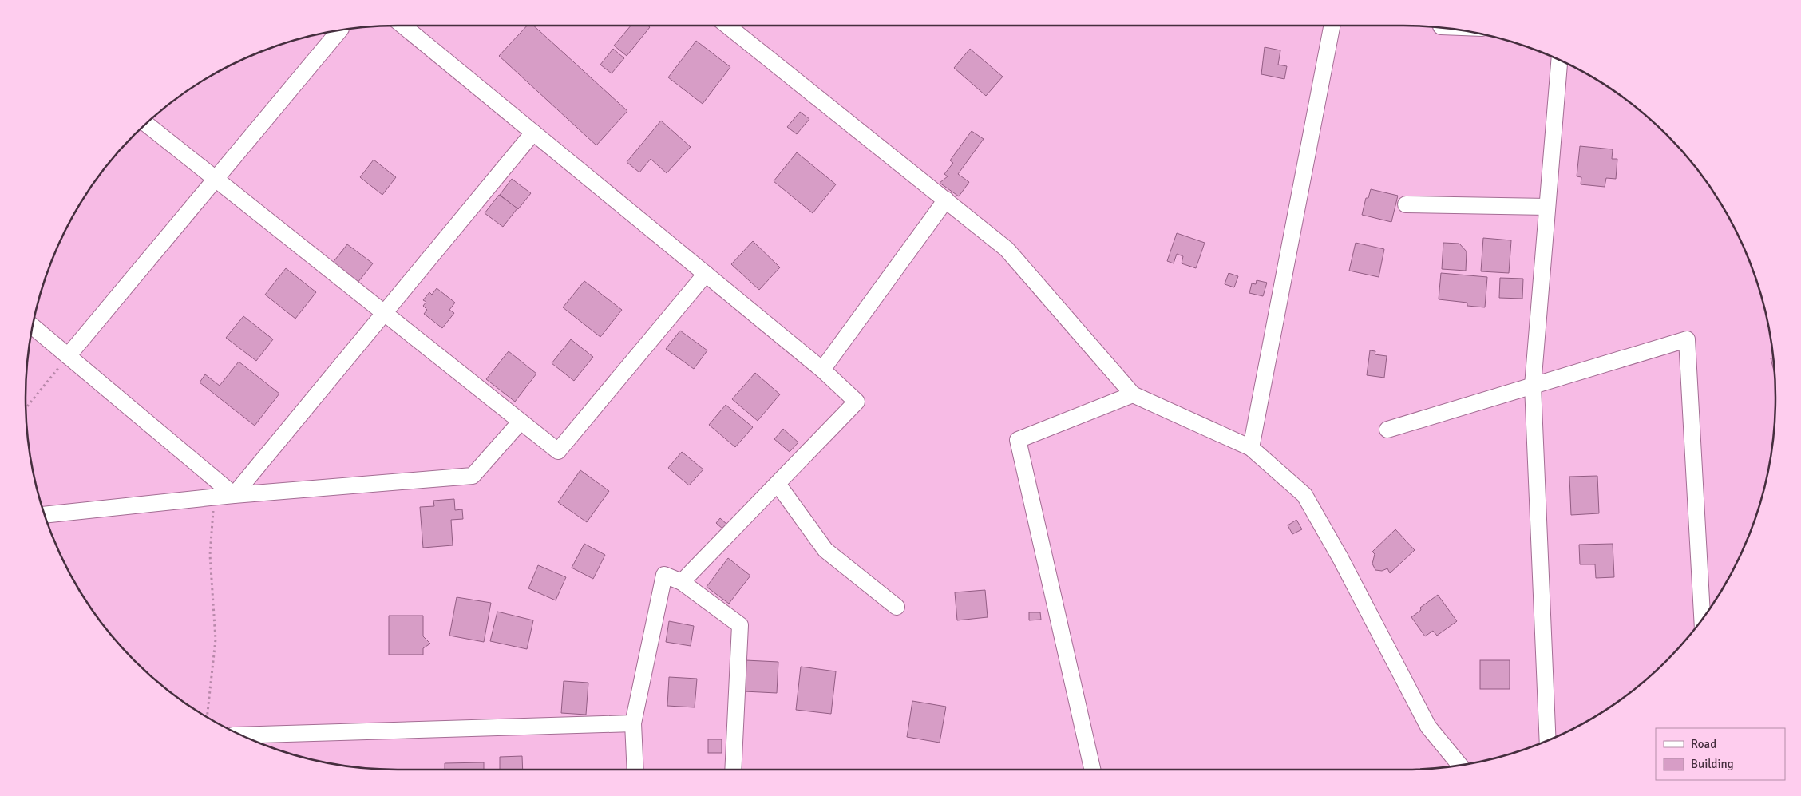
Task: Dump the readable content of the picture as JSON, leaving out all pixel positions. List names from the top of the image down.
{
  "legend": ["Road", "Building"]
}
